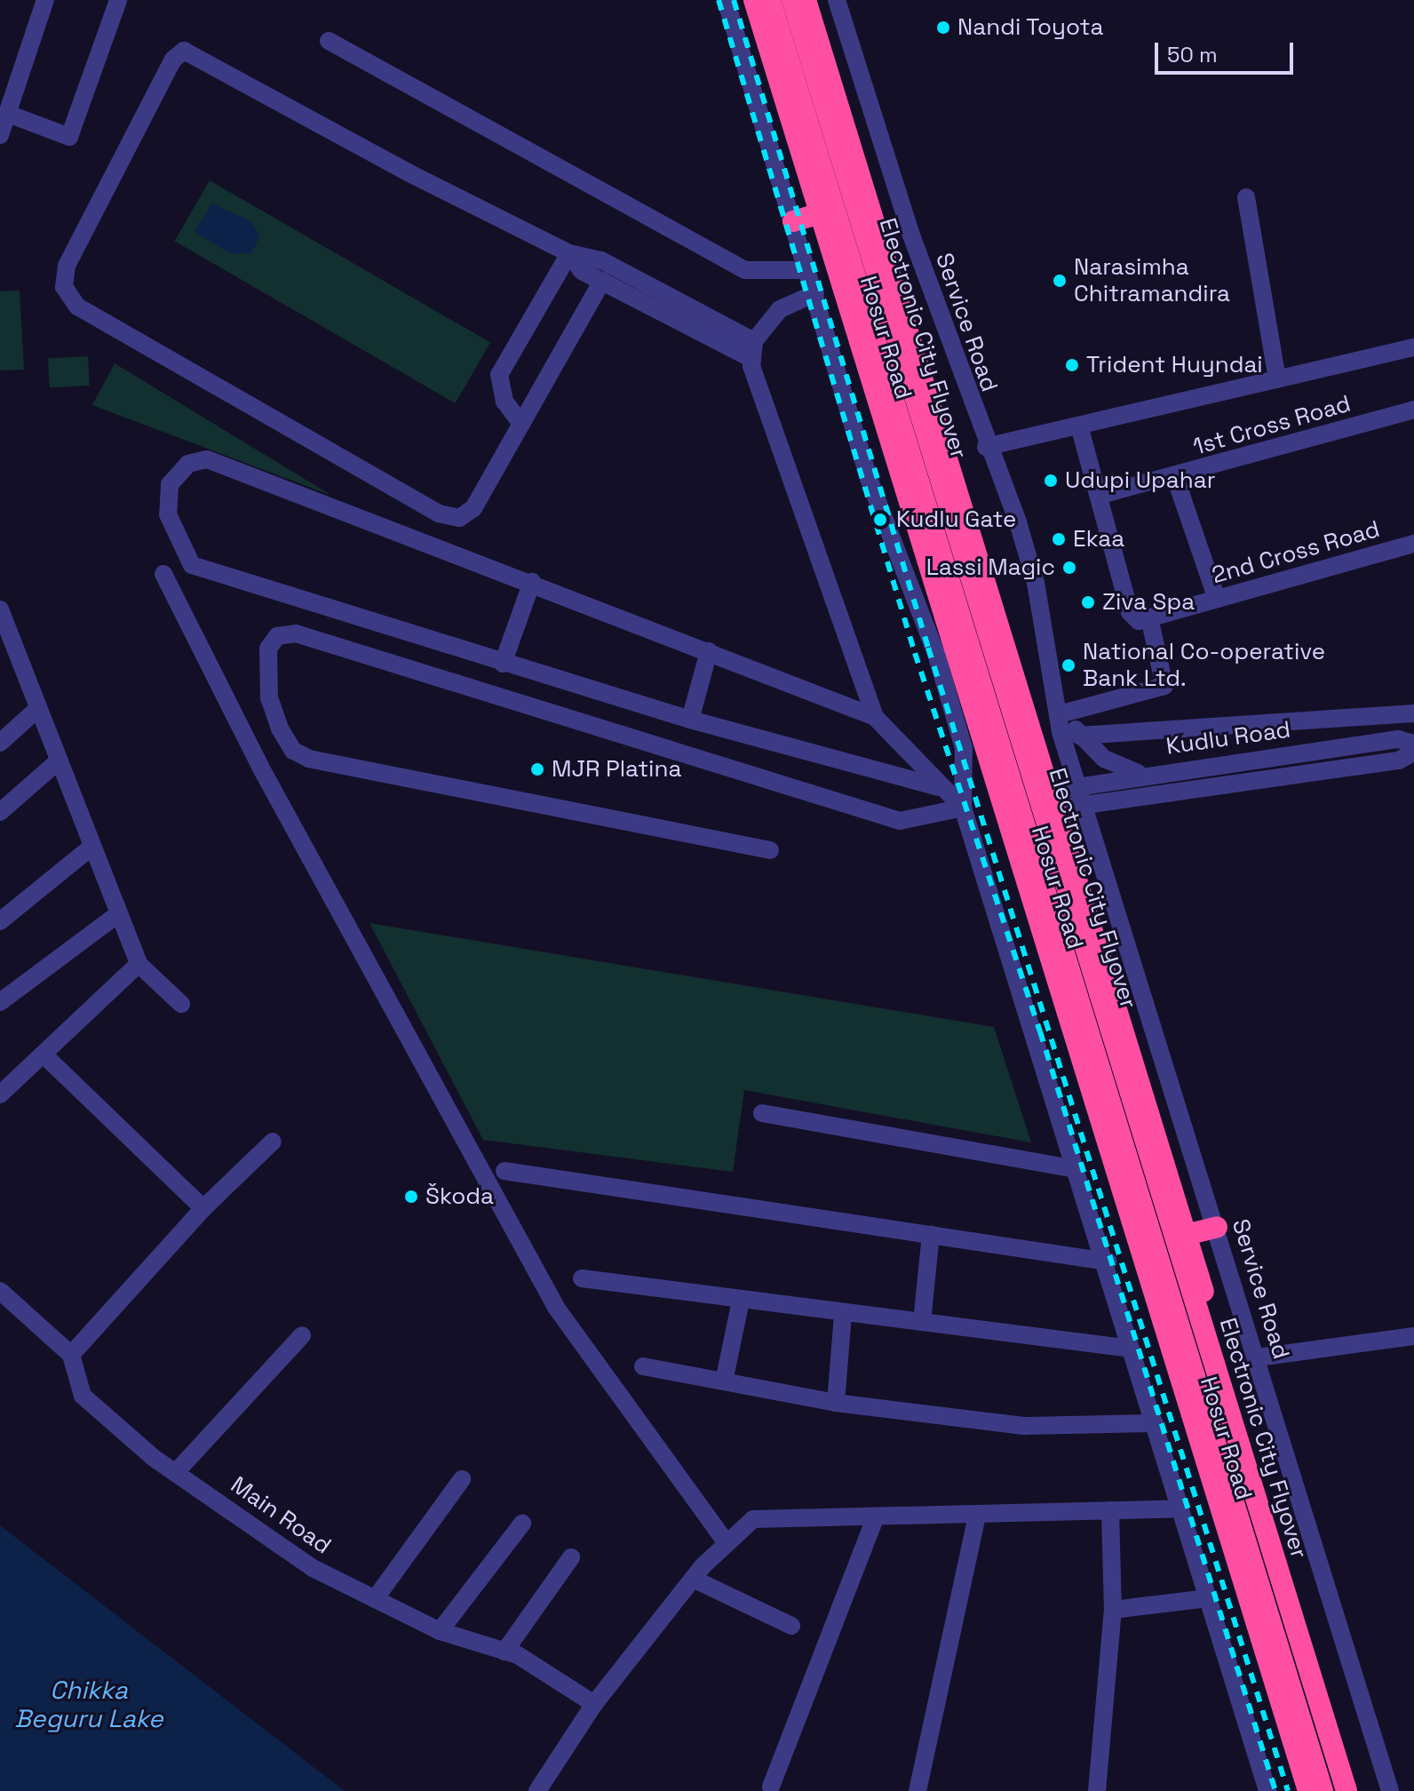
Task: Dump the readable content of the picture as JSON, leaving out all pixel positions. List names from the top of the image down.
{
  "streets": {
    "highway": ["Hosur Road", "Electronic City Flyover"],
    "street": [
      "Service Road",
      "1st Cross Road",
      "2nd Cross Road",
      "Kudlu Road",
      "Main Road"
    ]
  },
  "crossings": [
    ["Service Road", "Kudlu Road"],
    ["Hosur Road", "Kudlu Road"]
  ],
  "water": ["Chikka Beguru Lake"],
  "places": [
    "Nandi Toyota",
    "Narasimha Chitramandira",
    "Trident Huyndai",
    "Udupi Upahar",
    "Kudlu Gate",
    "Ekaa",
    "Lassi Magic",
    "Ziva Spa",
    "National Co-operative Bank Ltd.",
    "MJR Platina",
    "Škoda"
  ],
  "scale_bar": "50 m"
}
